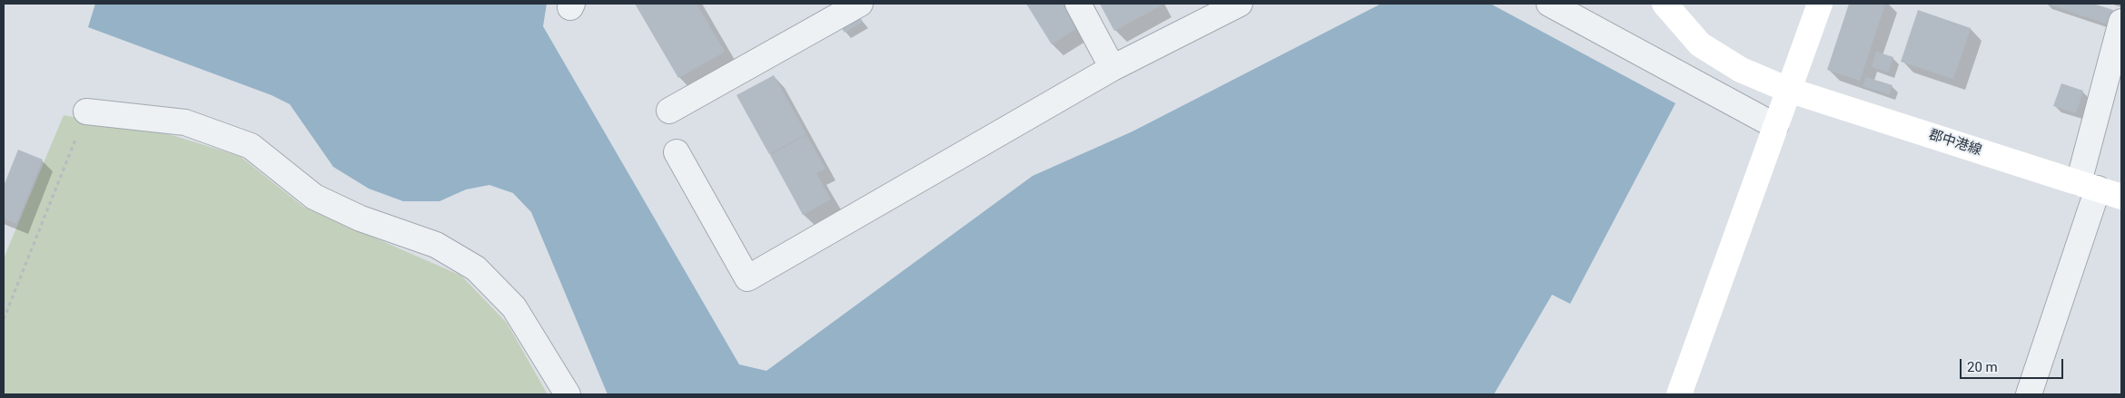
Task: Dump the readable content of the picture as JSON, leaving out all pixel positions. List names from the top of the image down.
{
  "streets": {
    "street": ["郡中港線"]
  },
  "scale_bar": "20 m"
}
